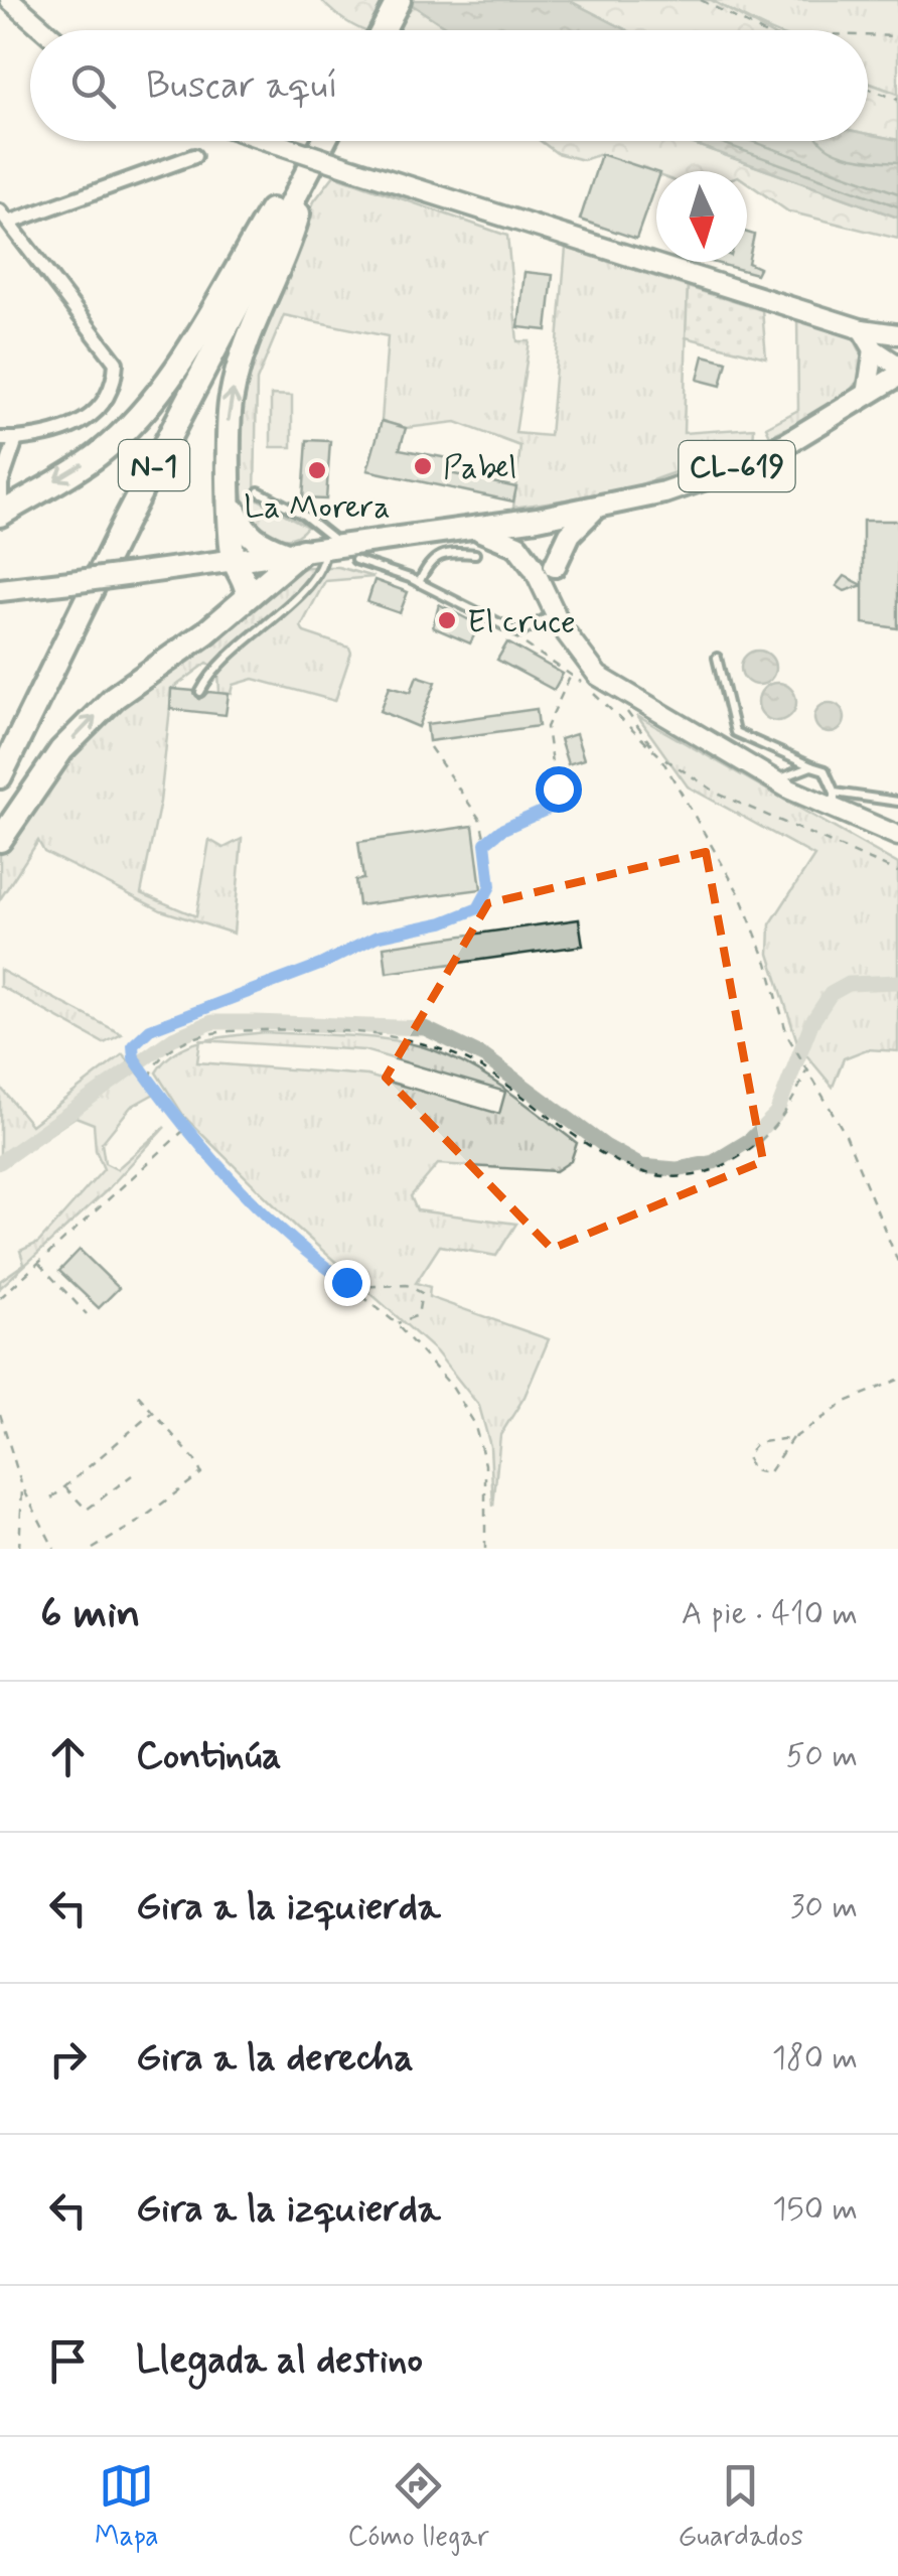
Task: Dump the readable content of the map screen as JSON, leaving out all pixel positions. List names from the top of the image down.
{
  "streets": {
    "highway": ["N-1"],
    "main road": ["CL-619"]
  },
  "crossings": [
    ["N-1", "CL-619"]
  ],
  "places": ["Pabel", "La Morera", "El cruce"],
  "north": "bottom",
  "page": {
    "search": "Buscar aquí",
    "heading": ["6 min", "A pie · 410 m"],
    "list": [
      ["Continúa", "50 m"],
      ["Gira a la izquierda", "30 m"],
      ["Gira a la derecha", "180 m"],
      ["Gira a la izquierda", "150 m"],
      "Llegada al destino"
    ],
    "nav": ["Mapa", "Cómo llegar", "Guardados"]
  }
}
